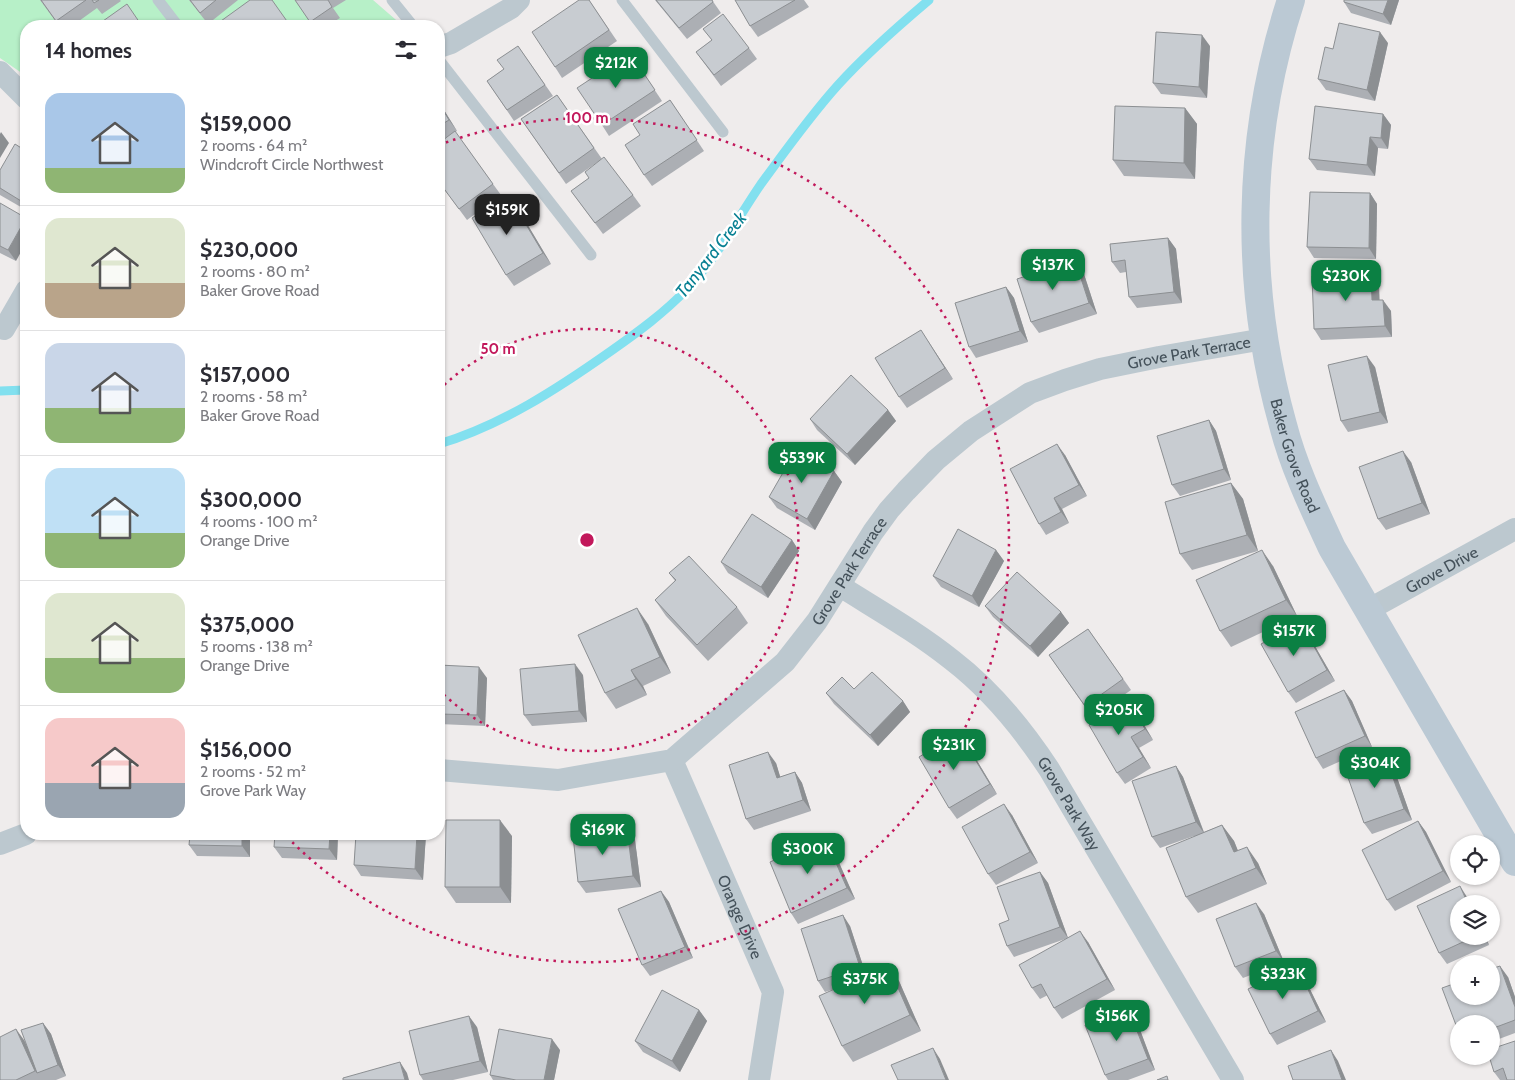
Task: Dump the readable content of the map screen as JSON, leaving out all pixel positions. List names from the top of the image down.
{
  "streets": {
    "street": [
      "Grove Park Terrace",
      "Baker Grove Road",
      "Grove Drive",
      "Grove Park Way",
      "Orange Drive"
    ]
  },
  "crossings": [
    ["Grove Park Terrace", "Baker Grove Road"],
    ["Grove Park Terrace", "Grove Park Way"],
    ["Grove Park Terrace", "Orange Drive"],
    ["Baker Grove Road", "Grove Drive"]
  ],
  "water": ["Tanyard Creek"],
  "page": {
    "heading": "14 homes",
    "price": [
      "$212K",
      "$159K",
      "$137K",
      "$230K",
      "$539K",
      "$157K",
      "$205K",
      "$231K",
      "$304K",
      "$169K",
      "$300K",
      "$323K",
      "$375K",
      "$156K"
    ],
    "list": [
      {
        "name": "$159,000",
        "note": "2 rooms · 64 m² · Windcroft Circle Northwest"
      },
      {
        "name": "$230,000",
        "note": "2 rooms · 80 m² · Baker Grove Road"
      },
      {
        "name": "$157,000",
        "note": "2 rooms · 58 m² · Baker Grove Road"
      },
      {
        "name": "$300,000",
        "note": "4 rooms · 100 m² · Orange Drive"
      },
      {
        "name": "$375,000",
        "note": "5 rooms · 138 m² · Orange Drive"
      },
      {
        "name": "$156,000",
        "note": "2 rooms · 52 m² · Grove Park Way"
      }
    ],
    "map_buttons": ["+", "−"]
  },
  "rings": ["100 m", "50 m"]
}
